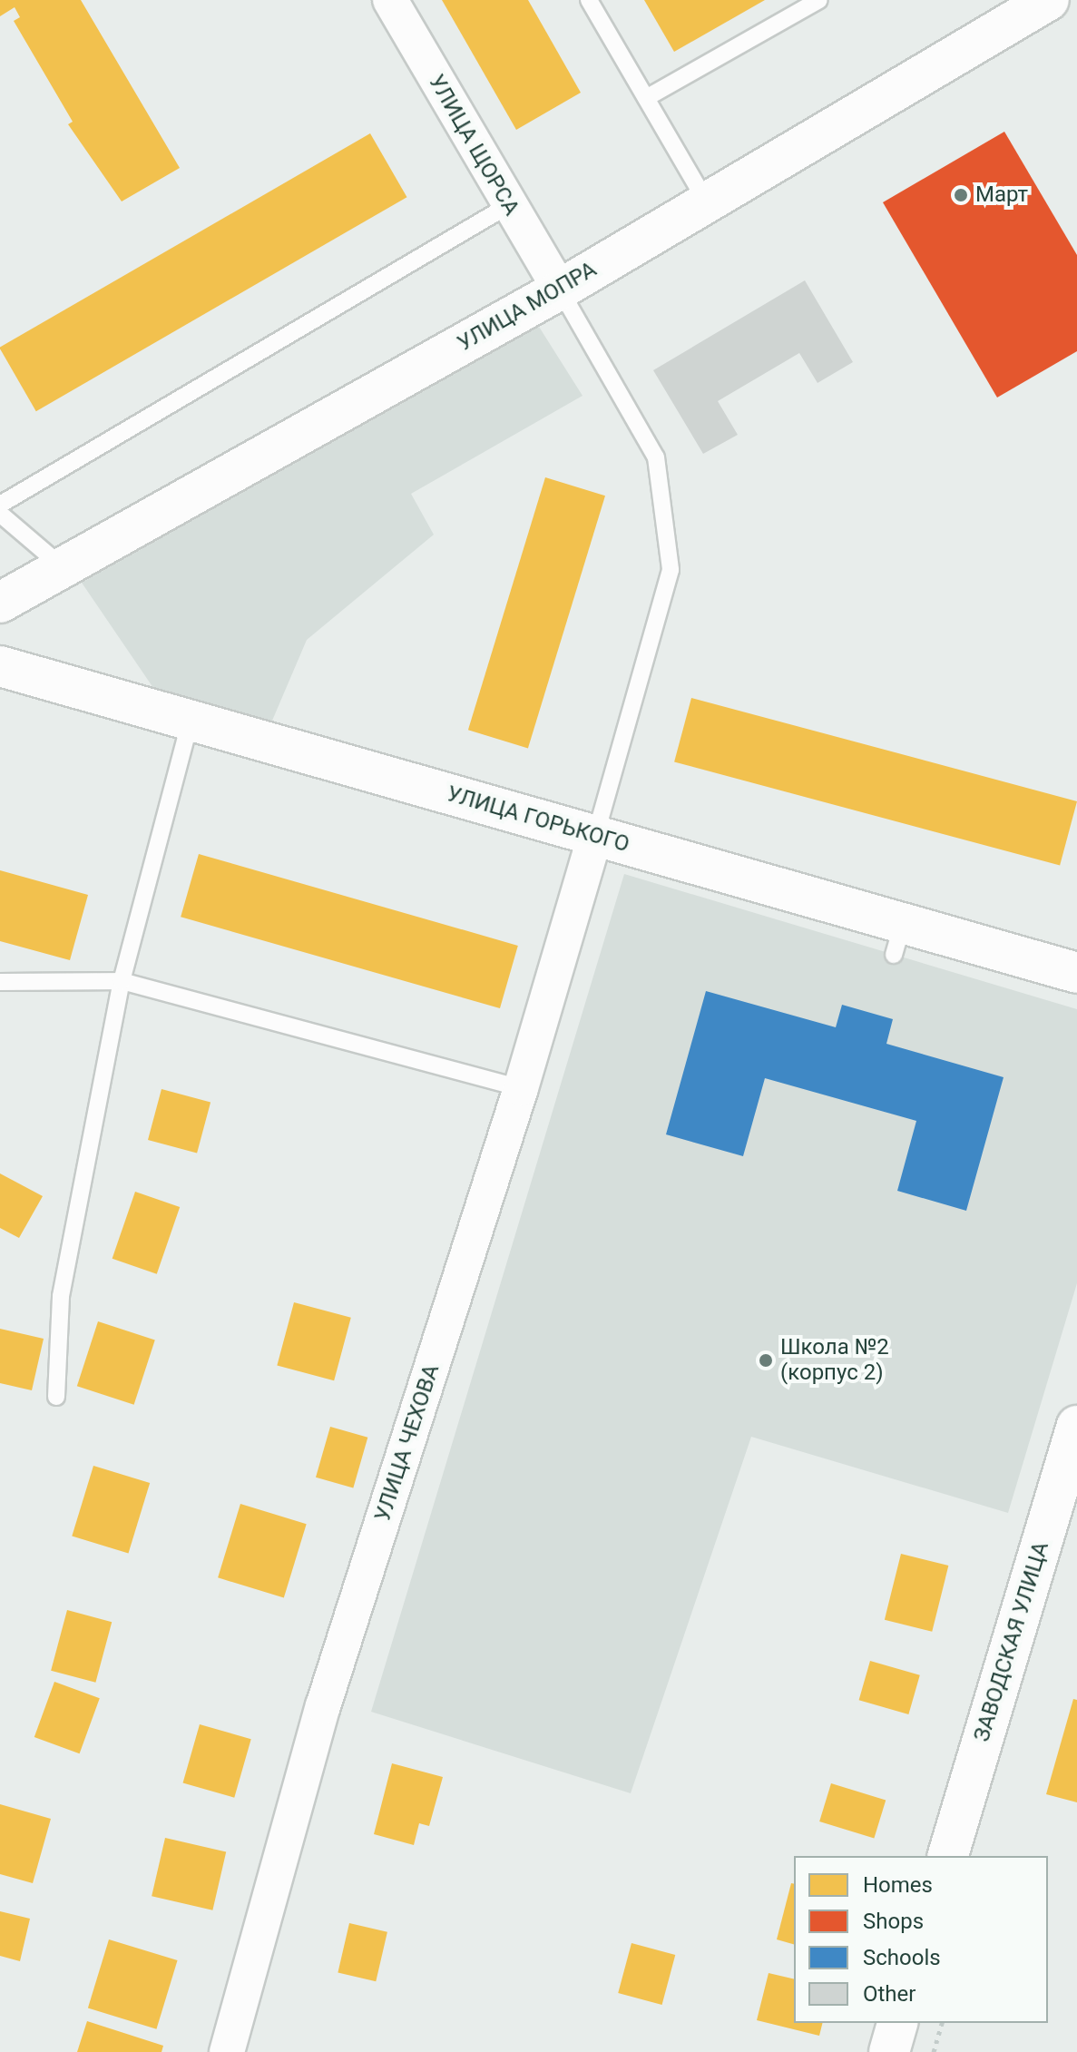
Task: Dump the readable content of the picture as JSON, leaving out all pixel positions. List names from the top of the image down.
{
  "streets": {
    "street": [
      "УЛИЦА ЩОРСА",
      "УЛИЦА МОПРА",
      "УЛИЦА ГОРЬКОГО",
      "УЛИЦА ЧЕХОВА",
      "ЗАВОДСКАЯ УЛИЦА"
    ]
  },
  "crossings": [
    ["УЛИЦА ЩОРСА", "УЛИЦА МОПРА"],
    ["УЛИЦА ГОРЬКОГО", "УЛИЦА ЧЕХОВА"]
  ],
  "places": ["Март", "Школа №2 (корпус 2)"],
  "legend": [
    "Homes",
    "Shops",
    "Schools",
    "Other"
  ]
}
